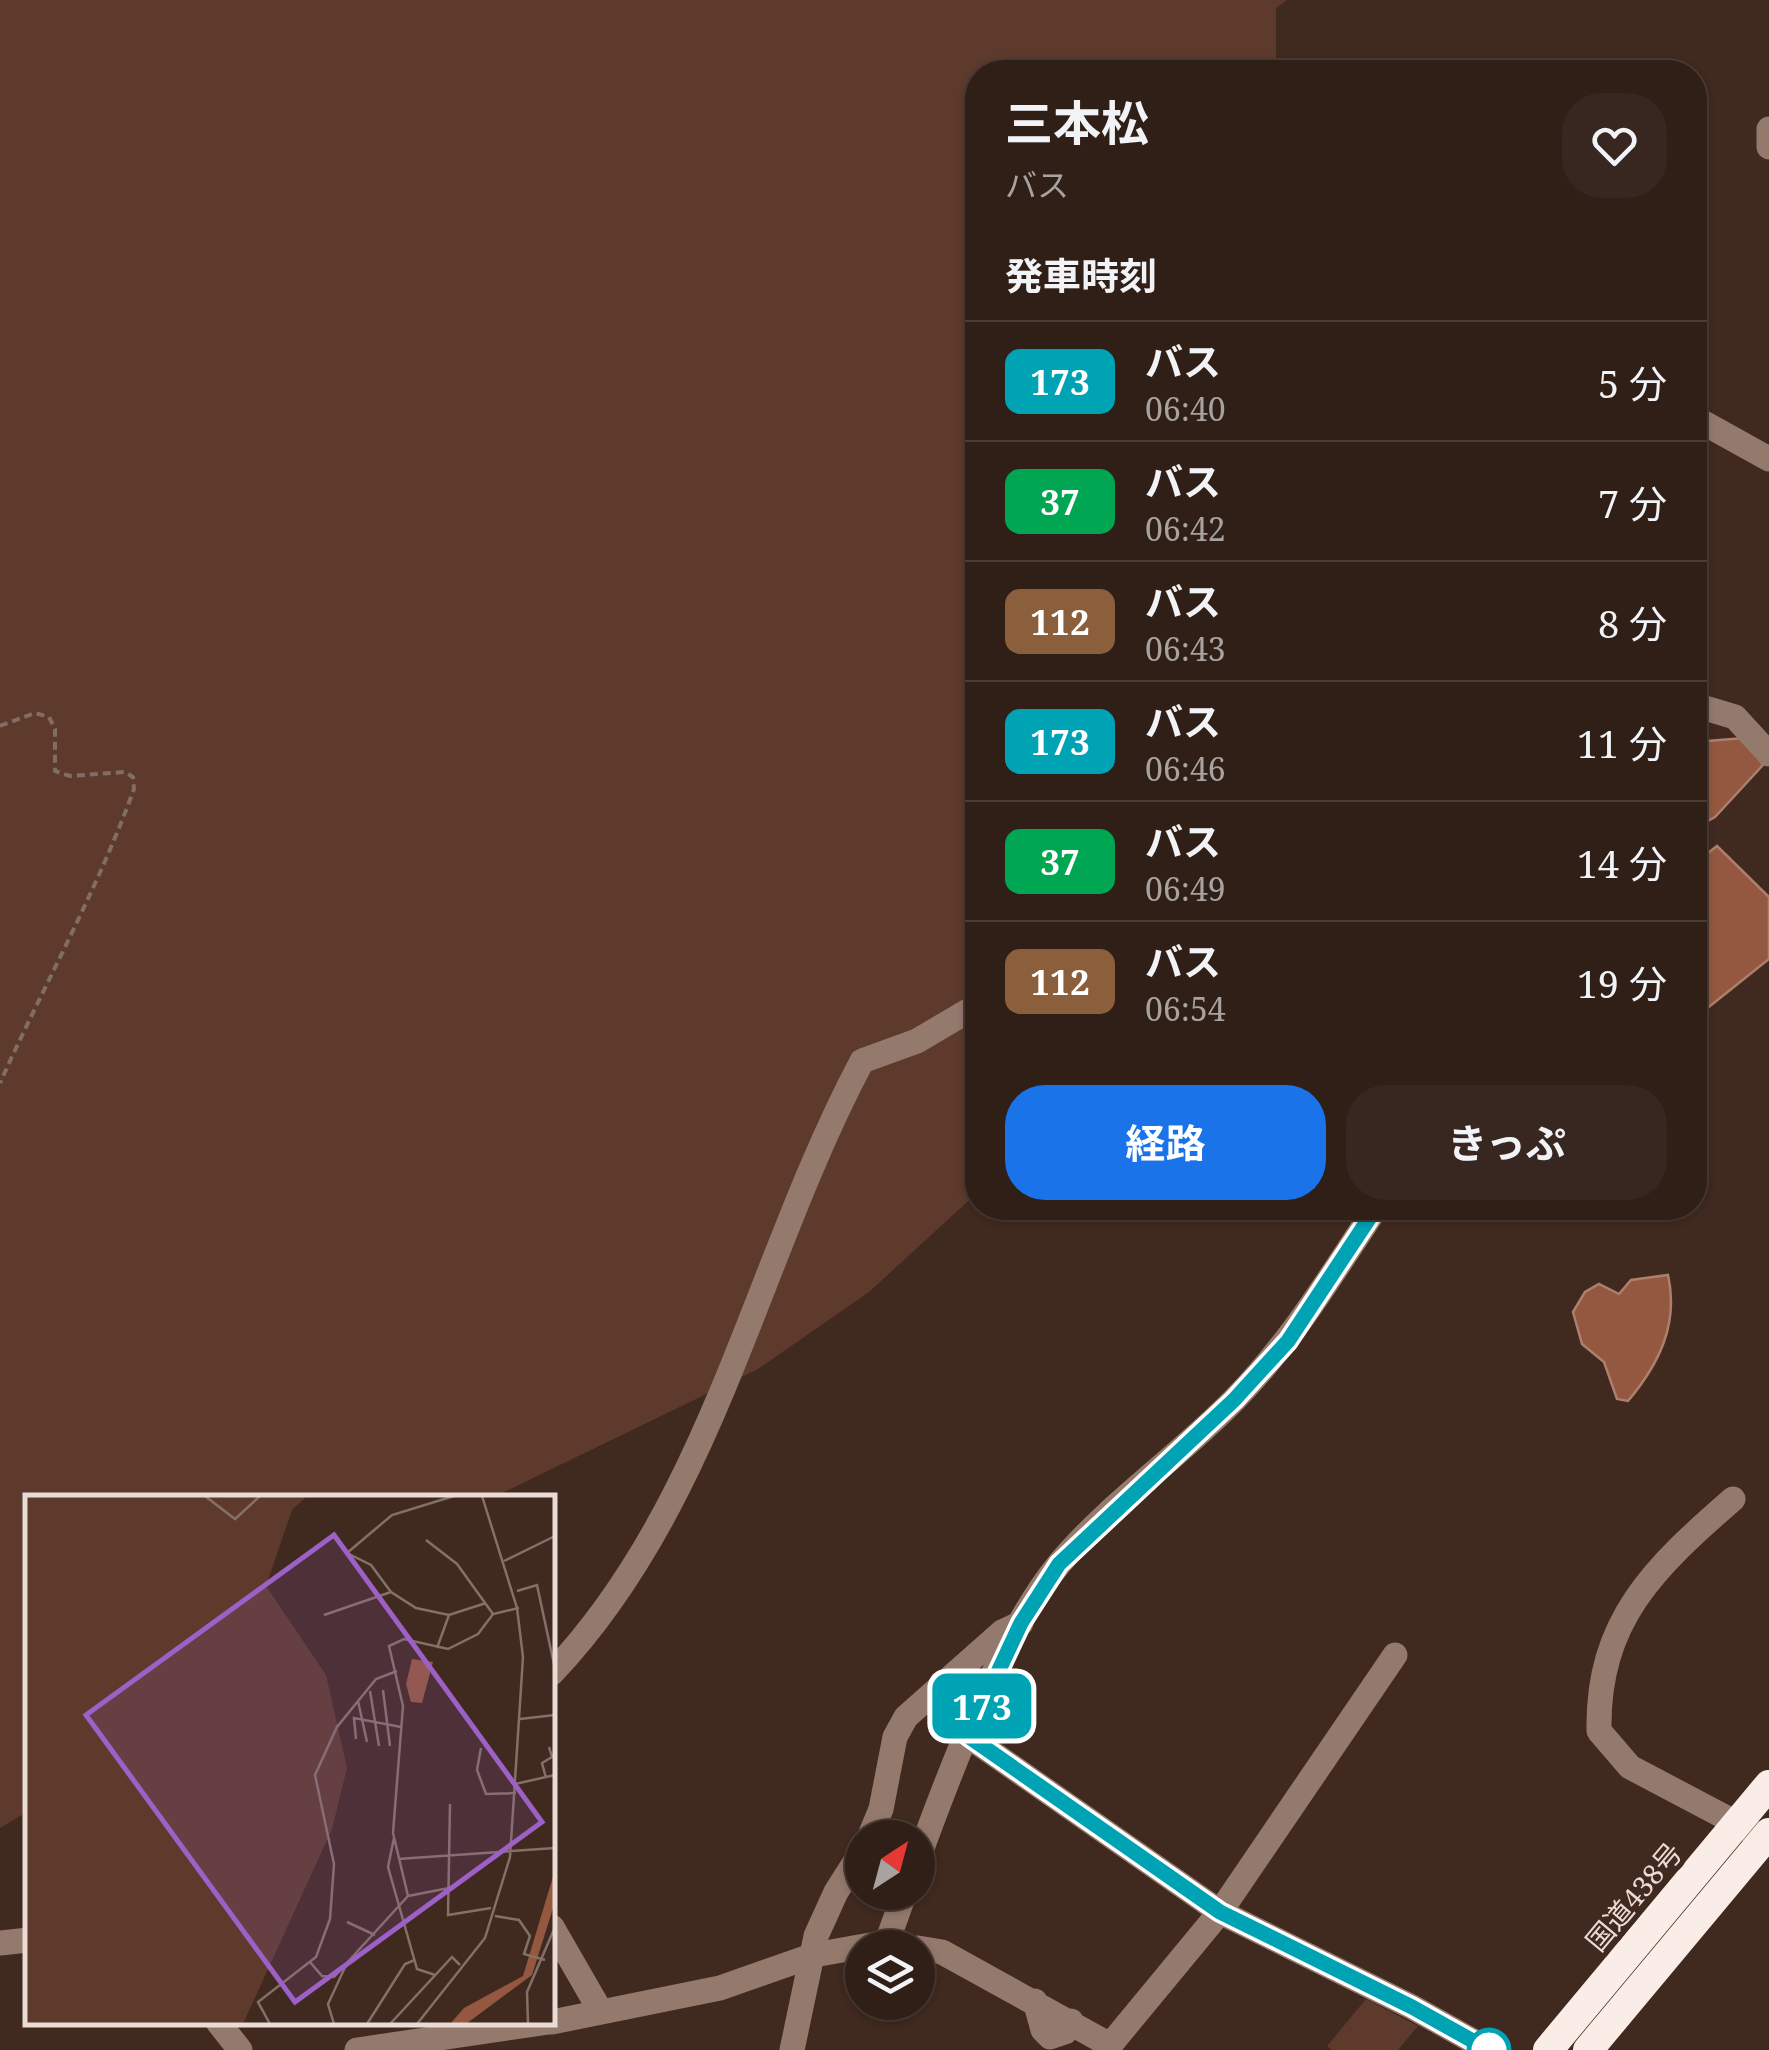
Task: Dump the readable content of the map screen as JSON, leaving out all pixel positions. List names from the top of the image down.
{
  "streets": {
    "highway": ["国道438号"]
  },
  "lines": ["bus line 173"],
  "north": "top right",
  "page": {
    "on_map": "173",
    "heading": [
      ["三本松", "バス"],
      "発車時刻"
    ],
    "list": [
      {
        "mark": "173",
        "name": "バス",
        "note": "06:40",
        "value": "5 分"
      },
      {
        "mark": "37",
        "name": "バス",
        "note": "06:42",
        "value": "7 分"
      },
      {
        "mark": "112",
        "name": "バス",
        "note": "06:43",
        "value": "8 分"
      },
      {
        "mark": "173",
        "name": "バス",
        "note": "06:46",
        "value": "11 分"
      },
      {
        "mark": "37",
        "name": "バス",
        "note": "06:49",
        "value": "14 分"
      },
      {
        "mark": "112",
        "name": "バス",
        "note": "06:54",
        "value": "19 分"
      }
    ],
    "buttons": ["経路", "きっぷ"]
  }
}
